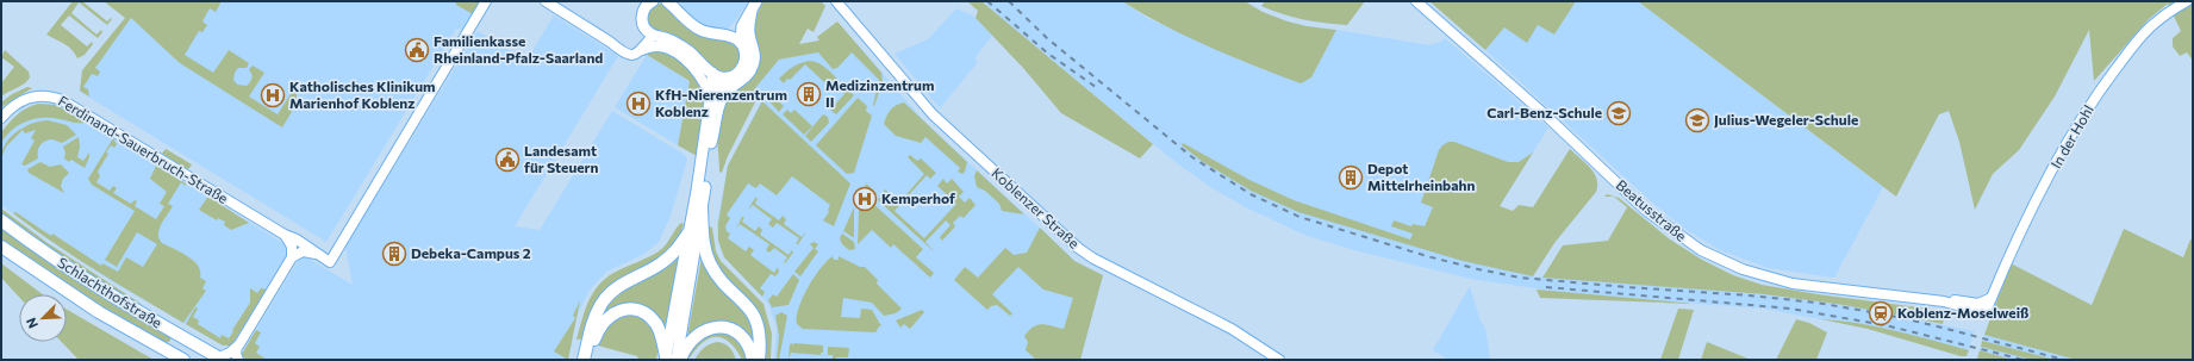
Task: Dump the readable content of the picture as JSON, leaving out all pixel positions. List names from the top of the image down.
{
  "streets": {
    "main road": ["Schlachthofstraße"],
    "street": [
      "In der Hohl",
      "Ferdinand-Sauerbruch-Straße",
      "Koblenzer Straße",
      "Beatusstraße"
    ]
  },
  "crossings": [
    ["In der Hohl", "Beatusstraße"]
  ],
  "places": {
    "public building": ["Familienkasse Rheinland-Pfalz-Saarland", "Landesamt für Steuern"],
    "building": ["Medizinzentrum II", "Depot Mittelrheinbahn", "Debeka-Campus 2"],
    "hospital": ["Katholisches Klinikum Marienhof Koblenz", "KfH-Nierenzentrum Koblenz", "Kemperhof"],
    "school or university": ["Carl-Benz-Schule", "Julius-Wegeler-Schule"],
    "station": ["Koblenz-Moselweiß"]
  },
  "north": "bottom left"
}
